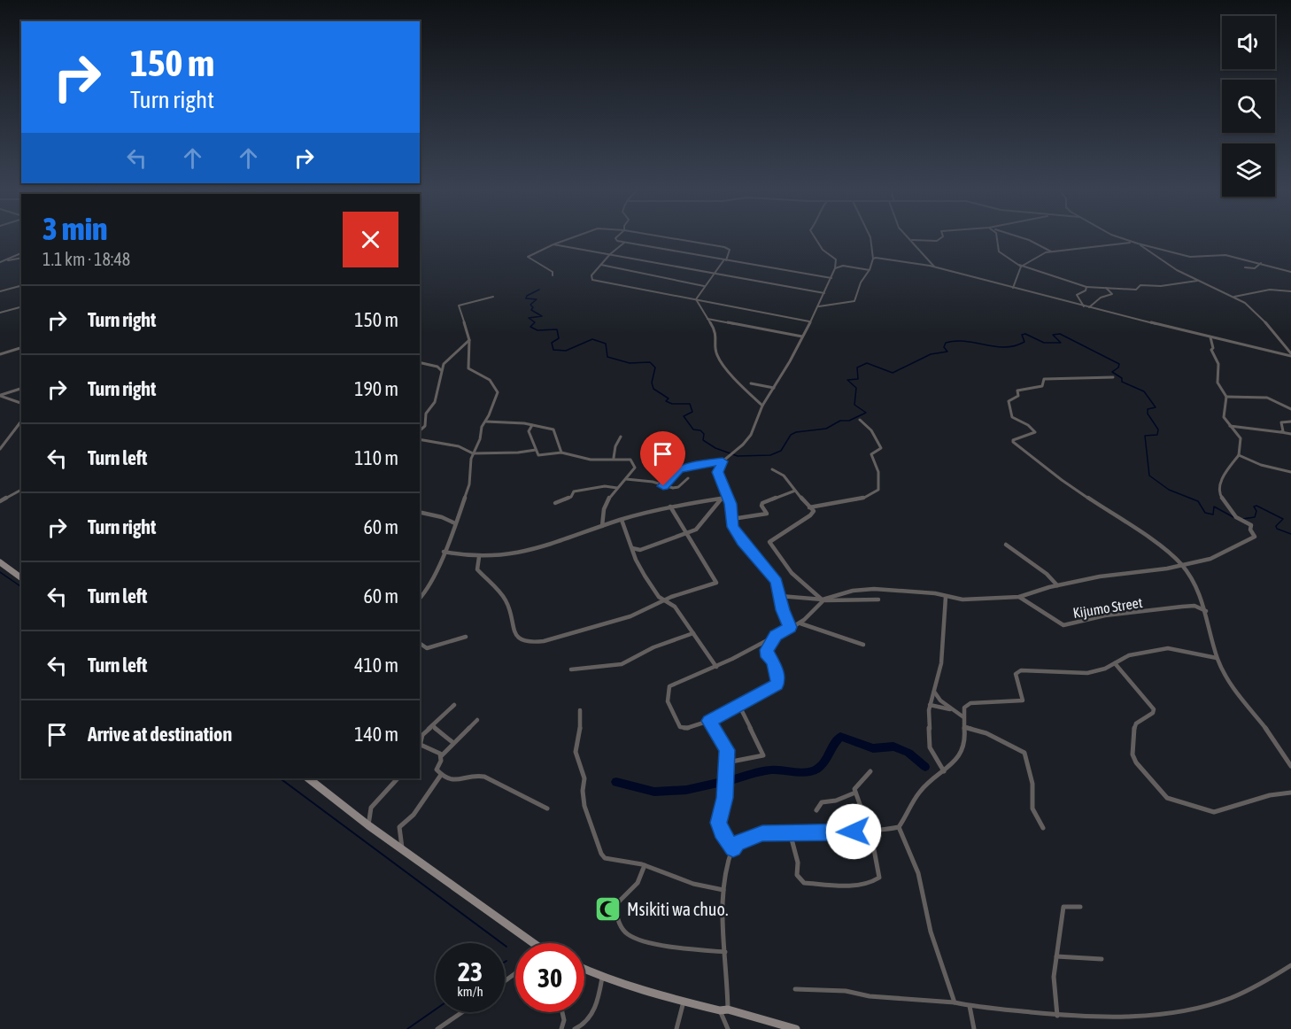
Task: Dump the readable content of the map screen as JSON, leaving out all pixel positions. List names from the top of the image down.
{
  "streets": {
    "street": ["Kijumo Street"]
  },
  "places": {
    "mosque": ["Msikiti wa chuo."]
  },
  "page": {
    "turn": ["150 m", "Turn right"],
    "heading": ["3 min", "1.1 km · 18:48"],
    "list": [
      {
        "name": "Turn right",
        "value": "150 m"
      },
      {
        "name": "Turn right",
        "value": "190 m"
      },
      {
        "name": "Turn left",
        "value": "110 m"
      },
      {
        "name": "Turn right",
        "value": "60 m"
      },
      {
        "name": "Turn left",
        "value": "60 m"
      },
      {
        "name": "Turn left",
        "value": "410 m"
      },
      {
        "name": "Arrive at destination",
        "value": "140 m"
      }
    ],
    "speed": "23 km/h",
    "limit": "30"
  }
}
